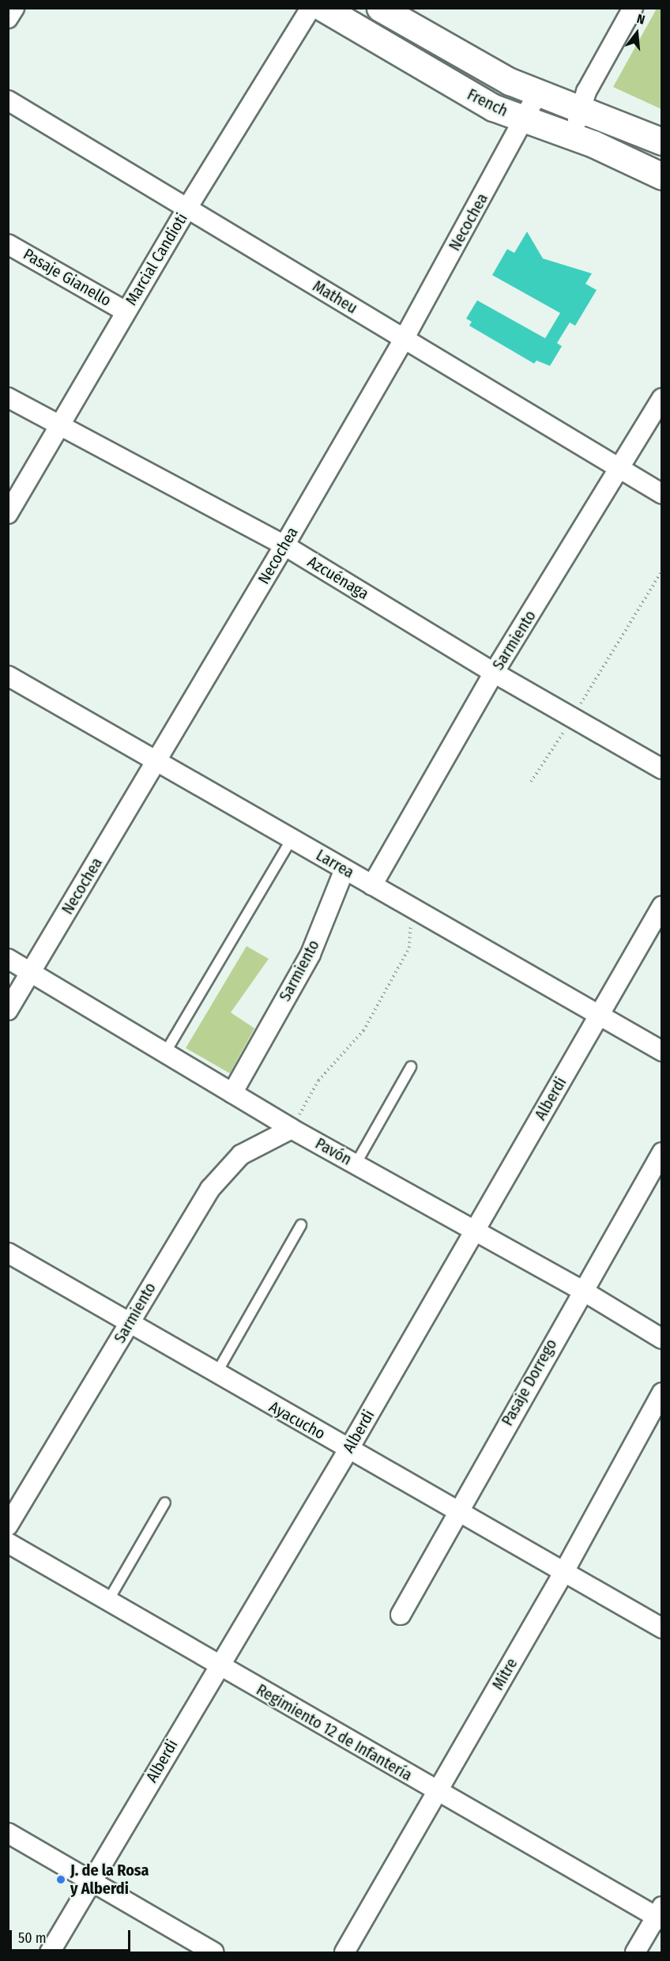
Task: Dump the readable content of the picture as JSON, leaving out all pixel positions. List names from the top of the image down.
{
  "streets": {
    "main road": ["French"],
    "street": [
      "Necochea",
      "Marcial Candioti",
      "Pasaje Gianello",
      "Matheu",
      "Azcuénaga",
      "Sarmiento",
      "Larrea",
      "Alberdi",
      "Pavón",
      "Pasaje Dorrego",
      "Ayacucho",
      "Mitre",
      "Regimiento 12 de Infantería"
    ]
  },
  "crossings": [
    ["French", "Necochea"],
    ["Necochea", "Matheu"],
    ["Necochea", "Azcuénaga"],
    ["Necochea", "Larrea"],
    ["Necochea", "Pavón"],
    ["Marcial Candioti", "Pasaje Gianello"],
    ["Marcial Candioti", "Matheu"],
    ["Marcial Candioti", "Azcuénaga"],
    ["Matheu", "Sarmiento"],
    ["Azcuénaga", "Sarmiento"],
    ["Sarmiento", "Larrea"],
    ["Sarmiento", "Pavón"],
    ["Sarmiento", "Ayacucho"],
    ["Larrea", "Alberdi"],
    ["Alberdi", "Pavón"],
    ["Alberdi", "Ayacucho"],
    ["Alberdi", "Regimiento 12 de Infantería"],
    ["Pavón", "Pasaje Dorrego"],
    ["Pasaje Dorrego", "Ayacucho"],
    ["Ayacucho", "Mitre"],
    ["Mitre", "Regimiento 12 de Infantería"]
  ],
  "places": ["J. de la Rosa y Alberdi"],
  "scale_bar": "50 m",
  "north": "top"
}
